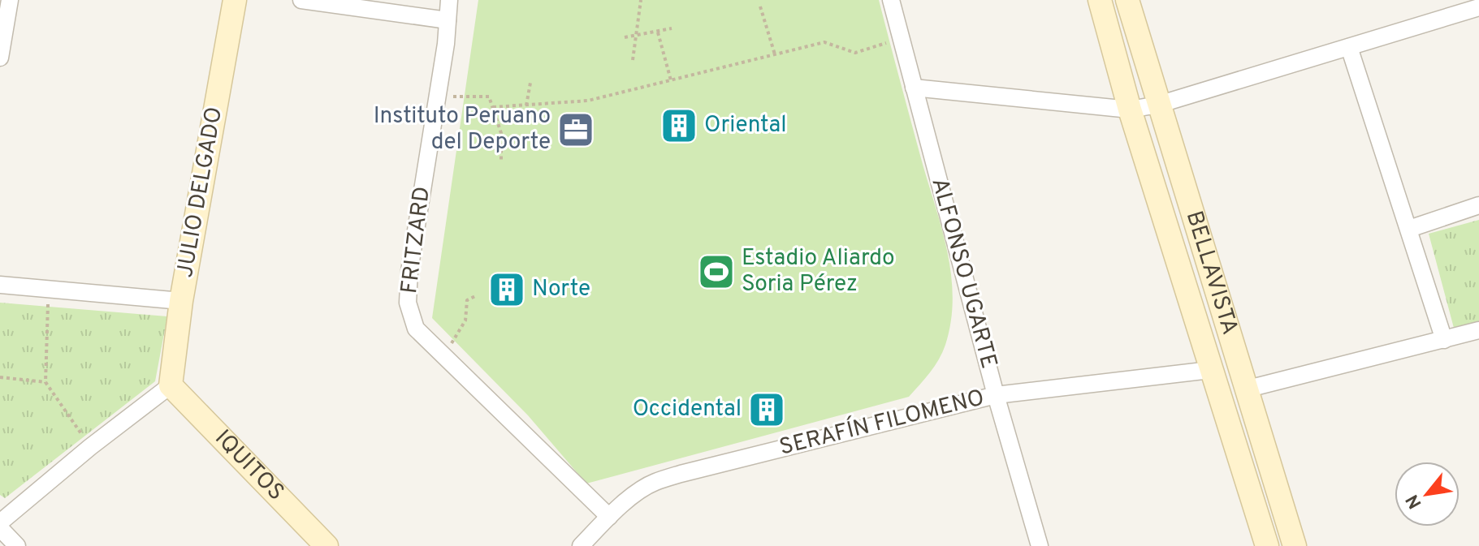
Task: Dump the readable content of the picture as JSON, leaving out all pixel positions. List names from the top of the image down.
{
  "streets": {
    "street": [
      "JULIO DELGADO",
      "FRITZARD",
      "ALFONSO UGARTE",
      "BELLAVISTA",
      "SERAFÍN FILOMENO",
      "IQUITOS"
    ]
  },
  "crossings": [
    ["JULIO DELGADO", "IQUITOS"],
    ["FRITZARD", "SERAFÍN FILOMENO"],
    ["ALFONSO UGARTE", "SERAFÍN FILOMENO"],
    ["BELLAVISTA", "SERAFÍN FILOMENO"]
  ],
  "places": {
    "building": ["Oriental", "Norte", "Occidental"],
    "office": ["Instituto Peruano del Deporte"],
    "sports": ["Estadio Aliardo Soria Pérez"]
  },
  "north": "bottom left"
}
